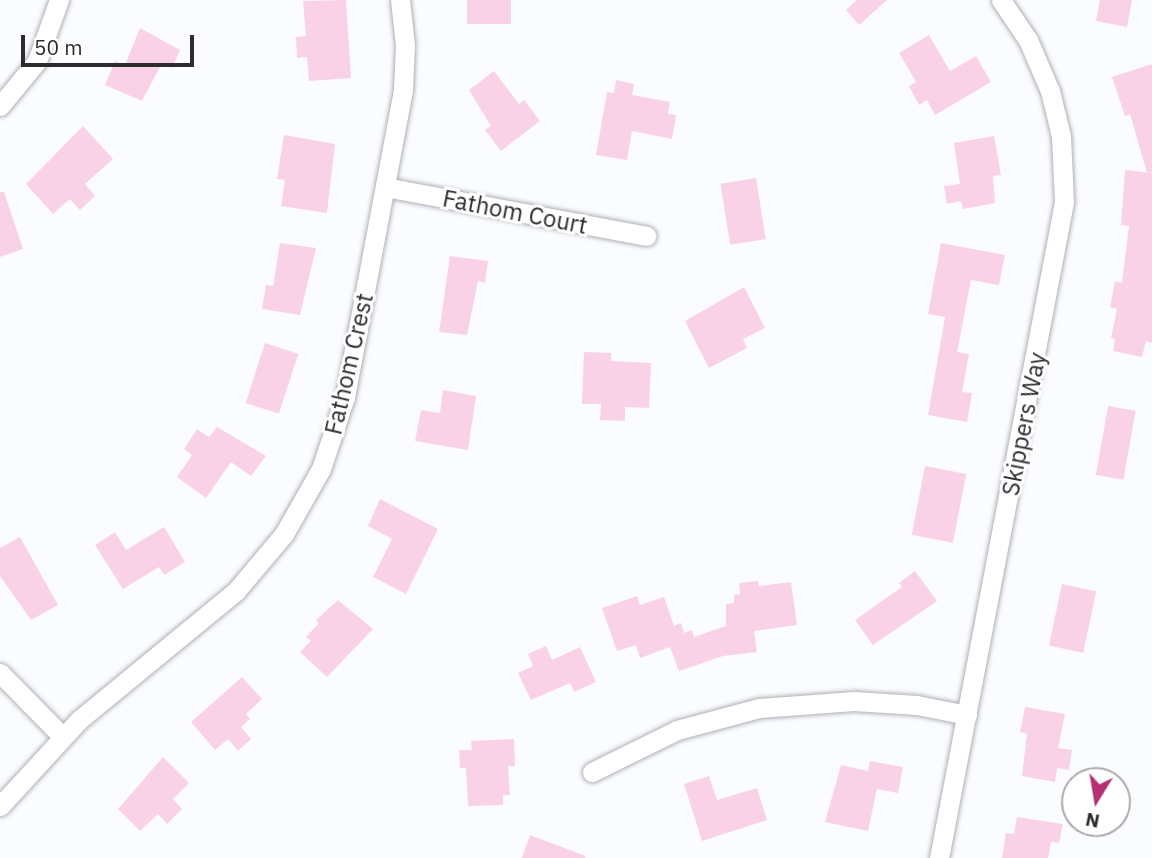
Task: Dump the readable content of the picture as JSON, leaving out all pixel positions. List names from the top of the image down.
{
  "streets": {
    "street": ["Fathom Court", "Fathom Crest", "Skippers Way"]
  },
  "crossings": [
    ["Fathom Court", "Fathom Crest"]
  ],
  "scale_bar": "50 m",
  "north": "bottom"
}
